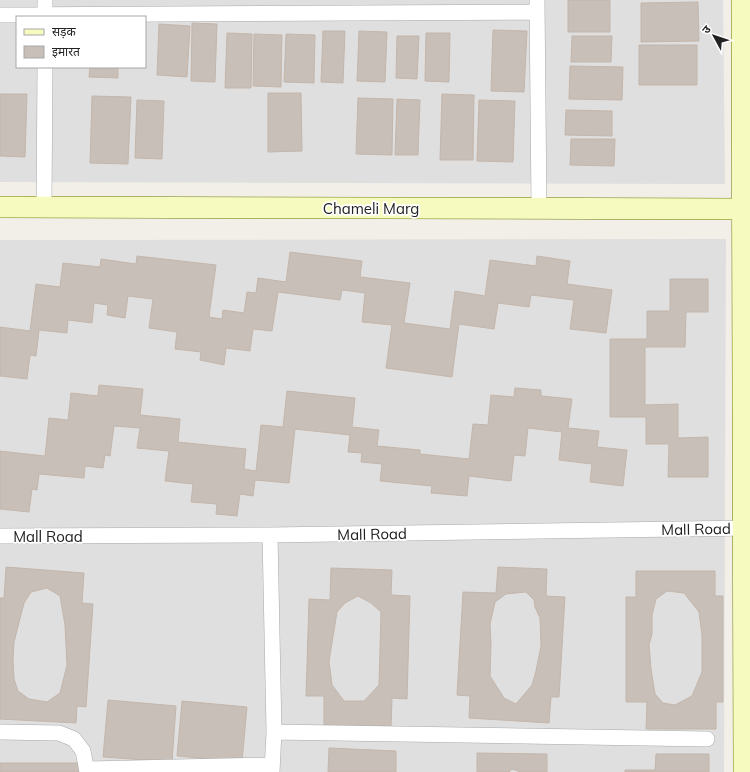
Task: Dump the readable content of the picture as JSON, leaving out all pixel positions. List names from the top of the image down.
{
  "streets": {
    "street": ["Chameli Marg", "Mall Road"]
  },
  "legend": ["सड़क", "इमारत"],
  "north": "top left"
}
